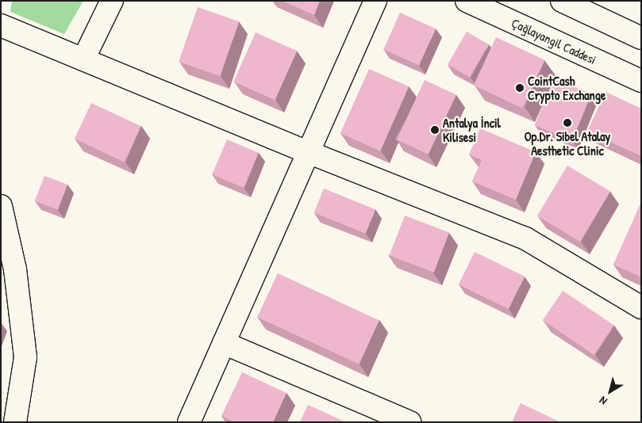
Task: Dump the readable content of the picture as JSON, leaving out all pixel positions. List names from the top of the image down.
{
  "streets": {
    "street": ["Çağlayangil Caddesi"]
  },
  "places": ["CointCash Crypto Exchange", "Op.Dr. Sibel Atalay Aesthetic Clinic", "Antalya İncil Kilisesi"],
  "north": "bottom left"
}
